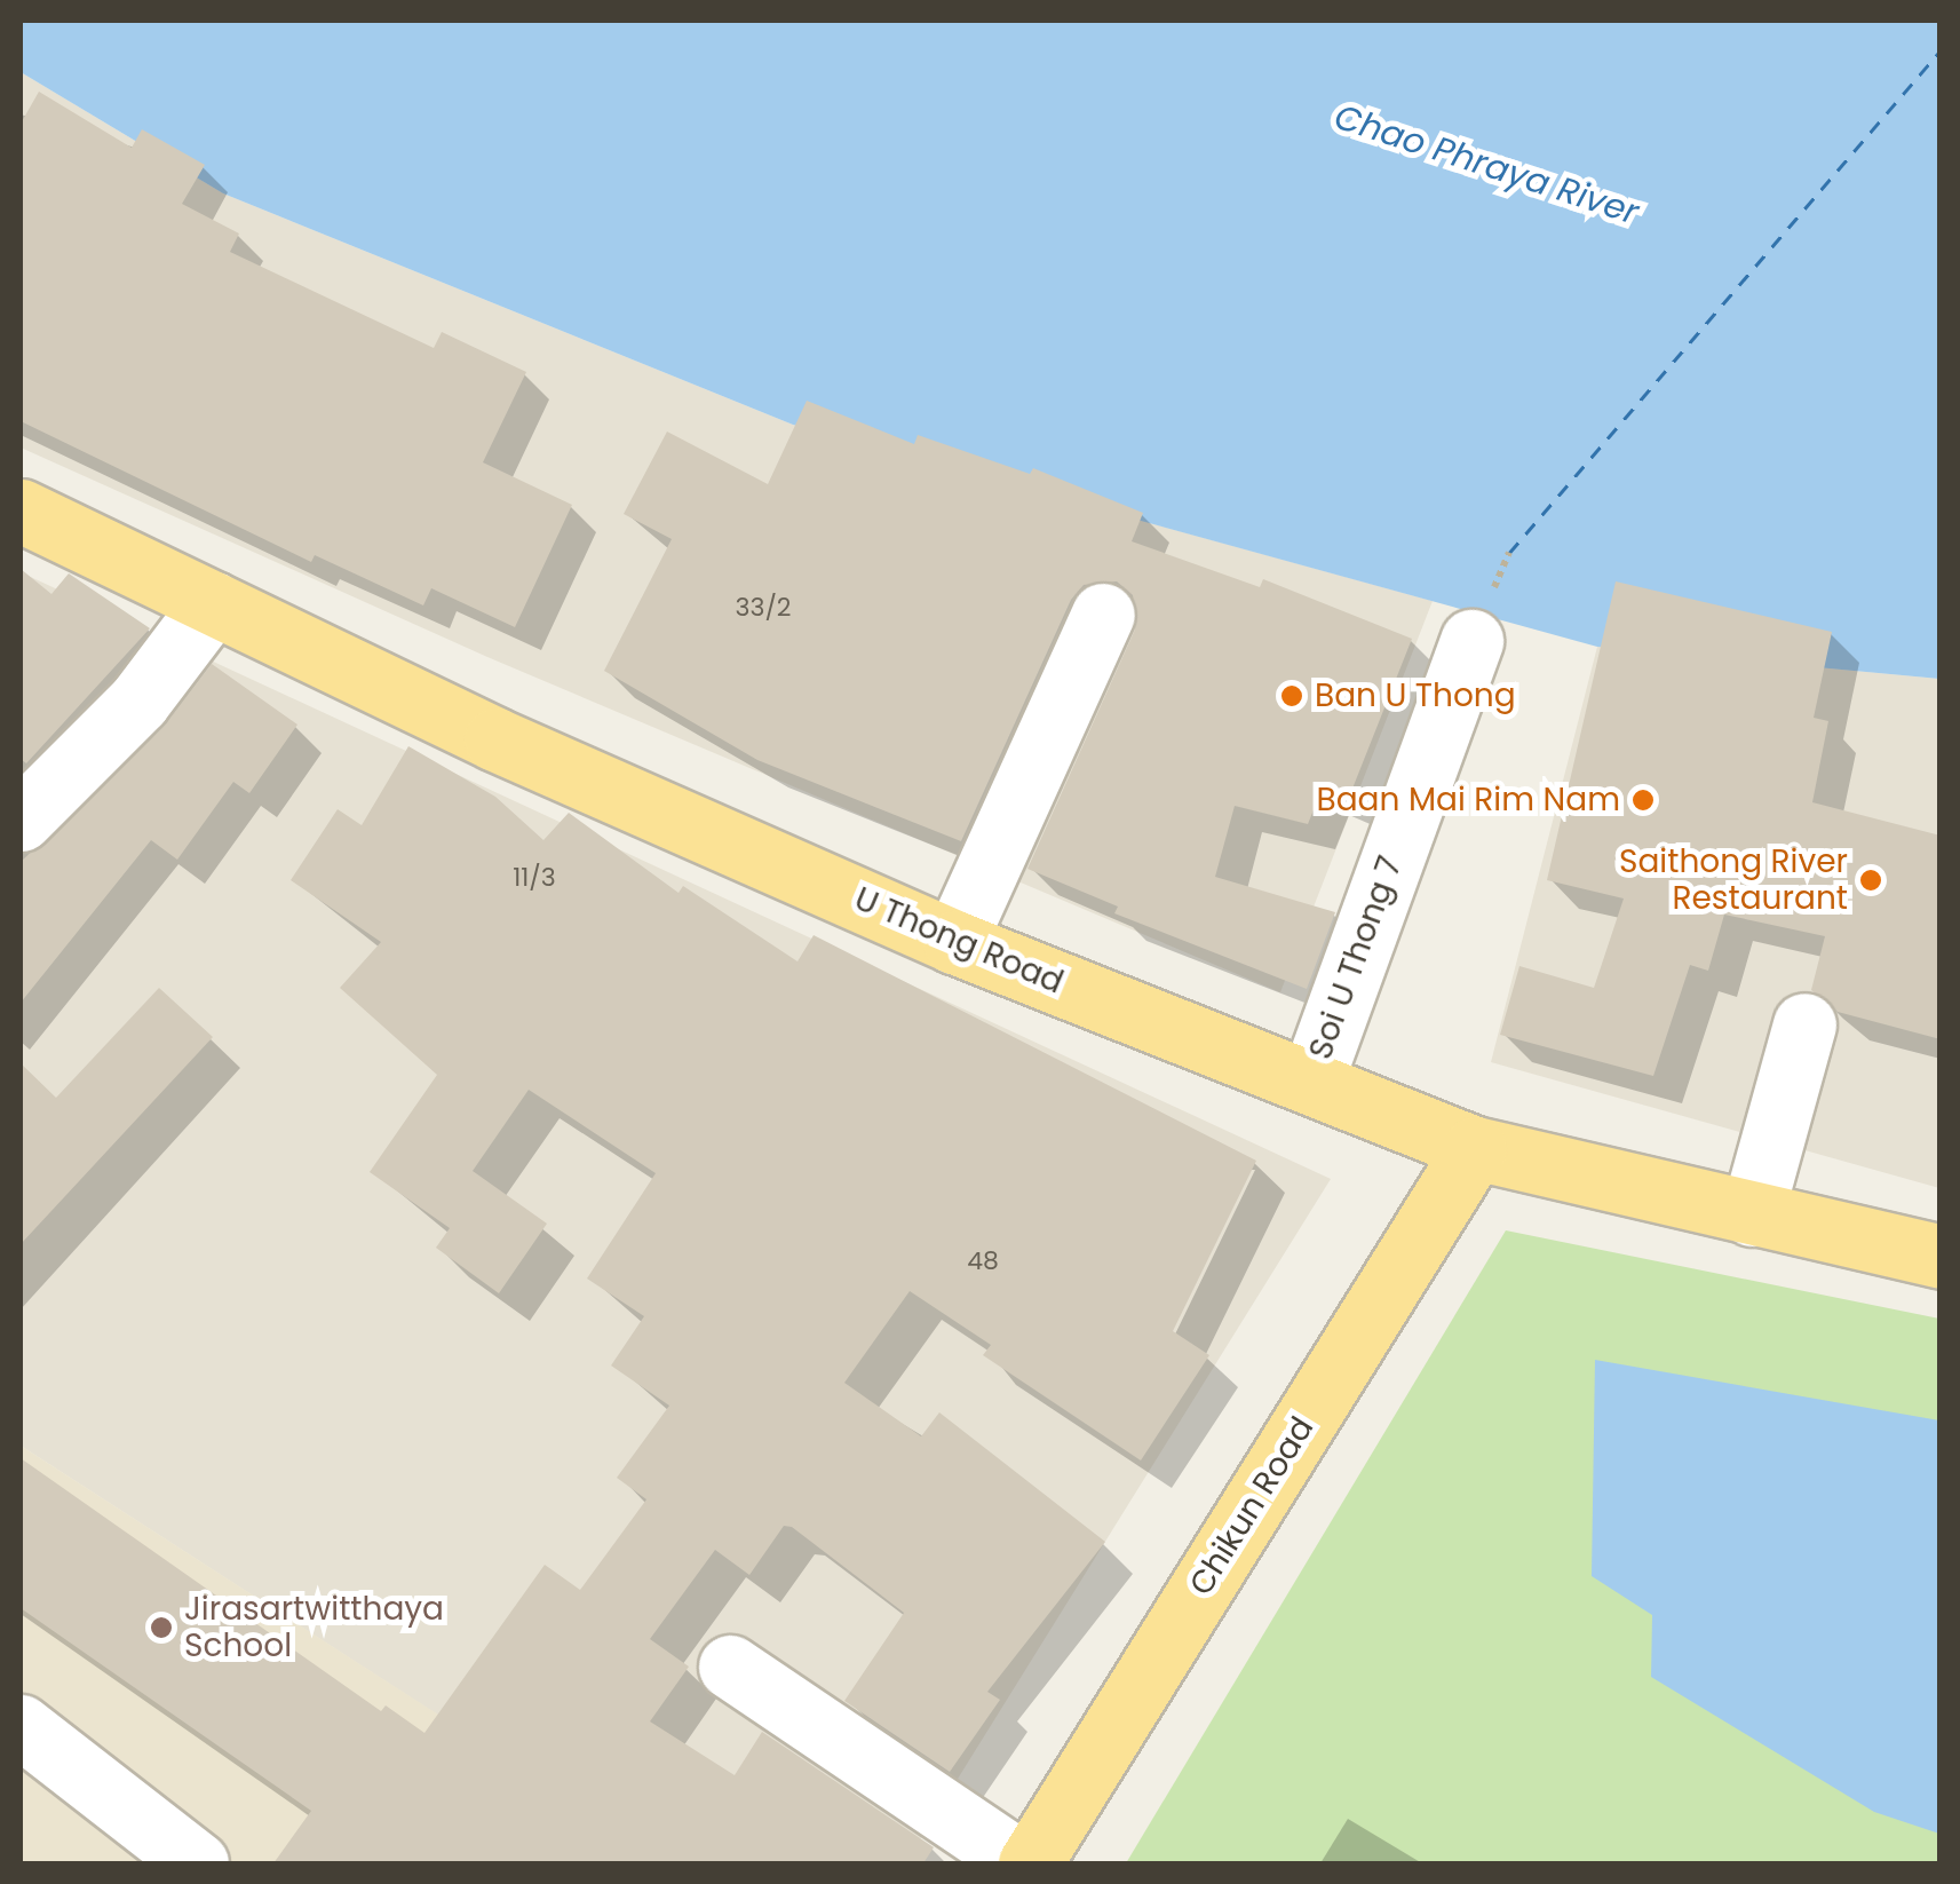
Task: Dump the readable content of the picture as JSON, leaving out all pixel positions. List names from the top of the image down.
{
  "streets": {
    "main road": ["U Thong Road", "Chikun Road"],
    "street": ["Soi U Thong 7"]
  },
  "crossings": [
    ["U Thong Road", "Soi U Thong 7"],
    ["U Thong Road", "Chikun Road"]
  ],
  "water": ["Chao Phraya River"],
  "places": [
    "Ban U Thong",
    "Baan Mai Rim Nam",
    "Saithong River Restaurant",
    "Jirasartwitthaya School"
  ],
  "house_numbers": ["33/2", "11/3", "48"]
}
